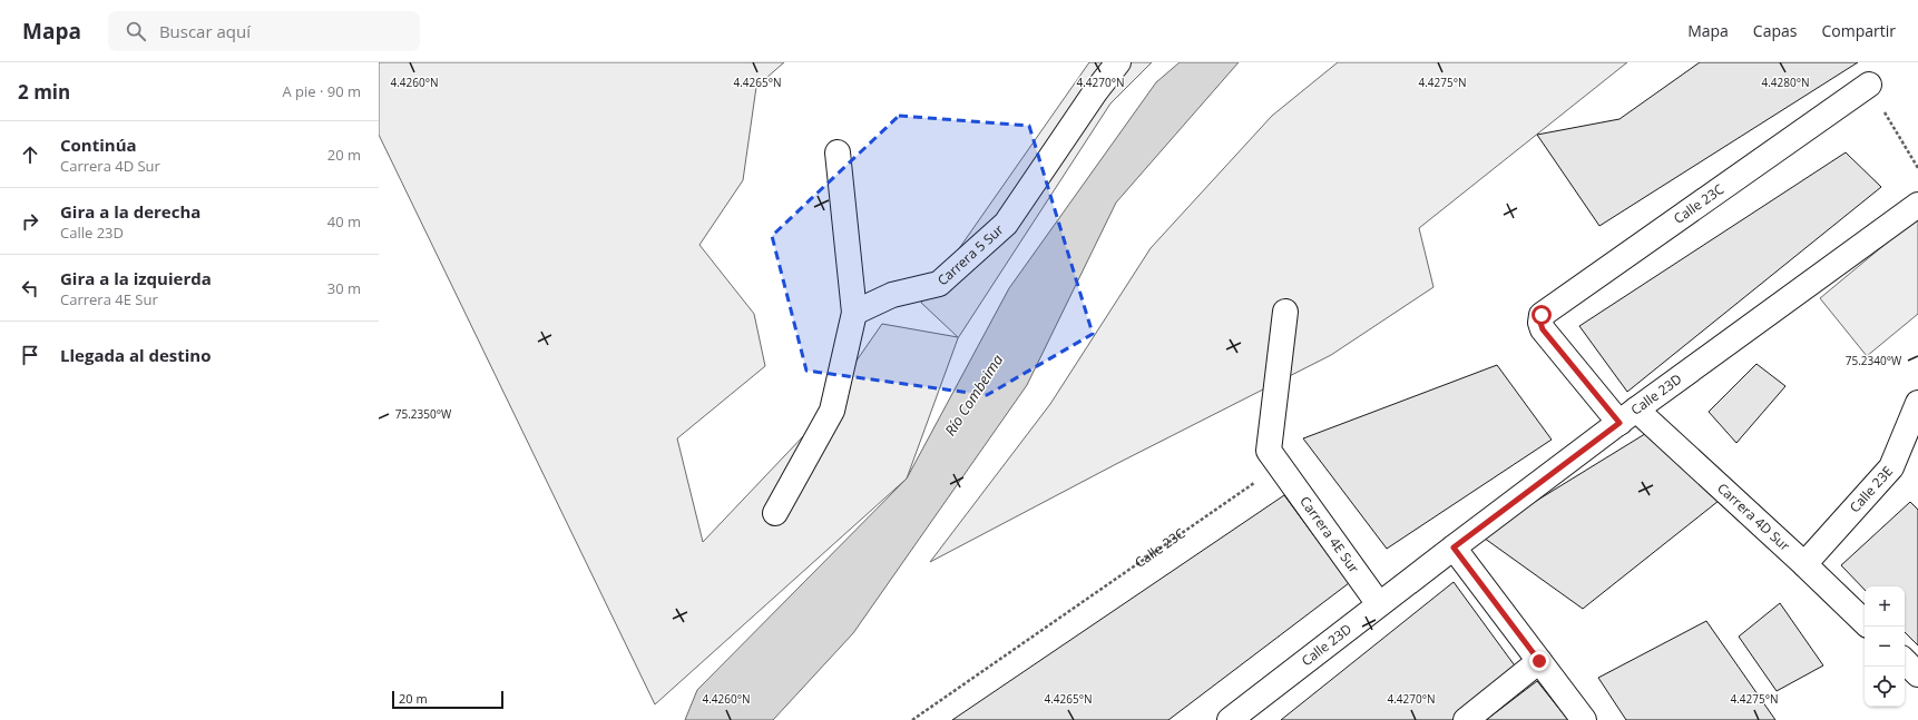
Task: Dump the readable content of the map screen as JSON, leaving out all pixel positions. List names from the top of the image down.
{
  "streets": {
    "street": [
      "Calle 23C",
      "Carrera 5 Sur",
      "Calle 23D",
      "Calle 23E",
      "Carrera 4D Sur",
      "Carrera 4E Sur"
    ]
  },
  "crossings": [
    ["Calle 23C", "Carrera 4D Sur"],
    ["Calle 23C", "Carrera 4E Sur"],
    ["Calle 23D", "Carrera 4D Sur"],
    ["Calle 23D", "Carrera 4E Sur"],
    ["Calle 23E", "Carrera 4D Sur"]
  ],
  "water": ["Río Combeima"],
  "scale_bar": "20 m",
  "page": {
    "header": "Mapa",
    "search": "Buscar aquí",
    "nav": ["Mapa", "Capas", "Compartir"],
    "heading": ["2 min", "A pie · 90 m"],
    "list": [
      ["Continúa", "Carrera 4D Sur", "20 m"],
      ["Gira a la derecha", "Calle 23D", "40 m"],
      ["Gira a la izquierda", "Carrera 4E Sur", "30 m"],
      "Llegada al destino"
    ],
    "map_buttons": ["+", "−"],
    "scale": "20 m"
  },
  "coordinates": [
    "4.4260°N",
    "4.4265°N",
    "4.4270°N",
    "4.4275°N",
    "4.4280°N",
    "75.2340°W",
    "75.2350°W"
  ]
}
